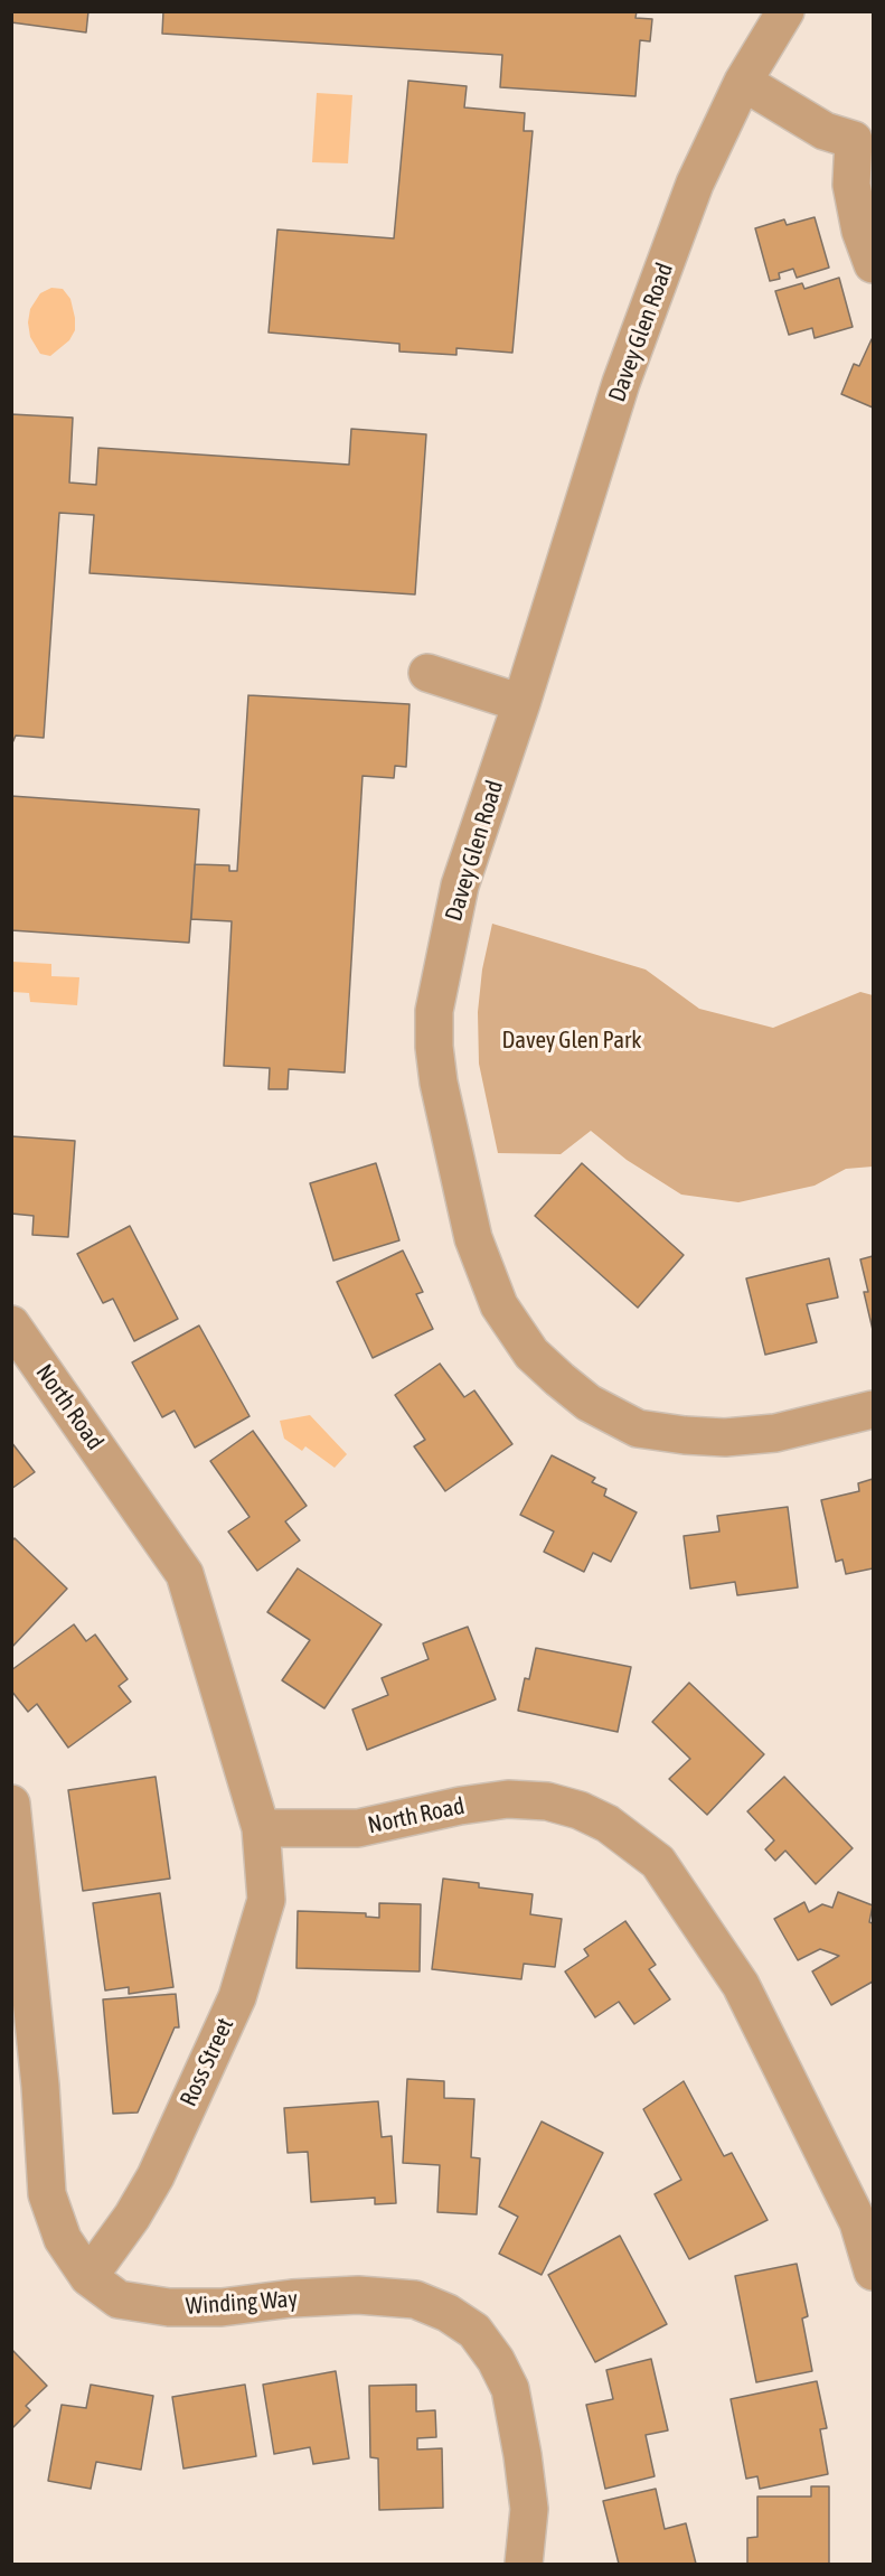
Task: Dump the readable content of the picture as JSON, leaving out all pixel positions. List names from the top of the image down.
{
  "streets": {
    "street": [
      "Davey Glen Road",
      "North Road",
      "Ross Street",
      "Winding Way"
    ]
  },
  "crossings": [
    ["North Road", "Ross Street"],
    ["Ross Street", "Winding Way"]
  ],
  "parks": ["Davey Glen Park"]
}
